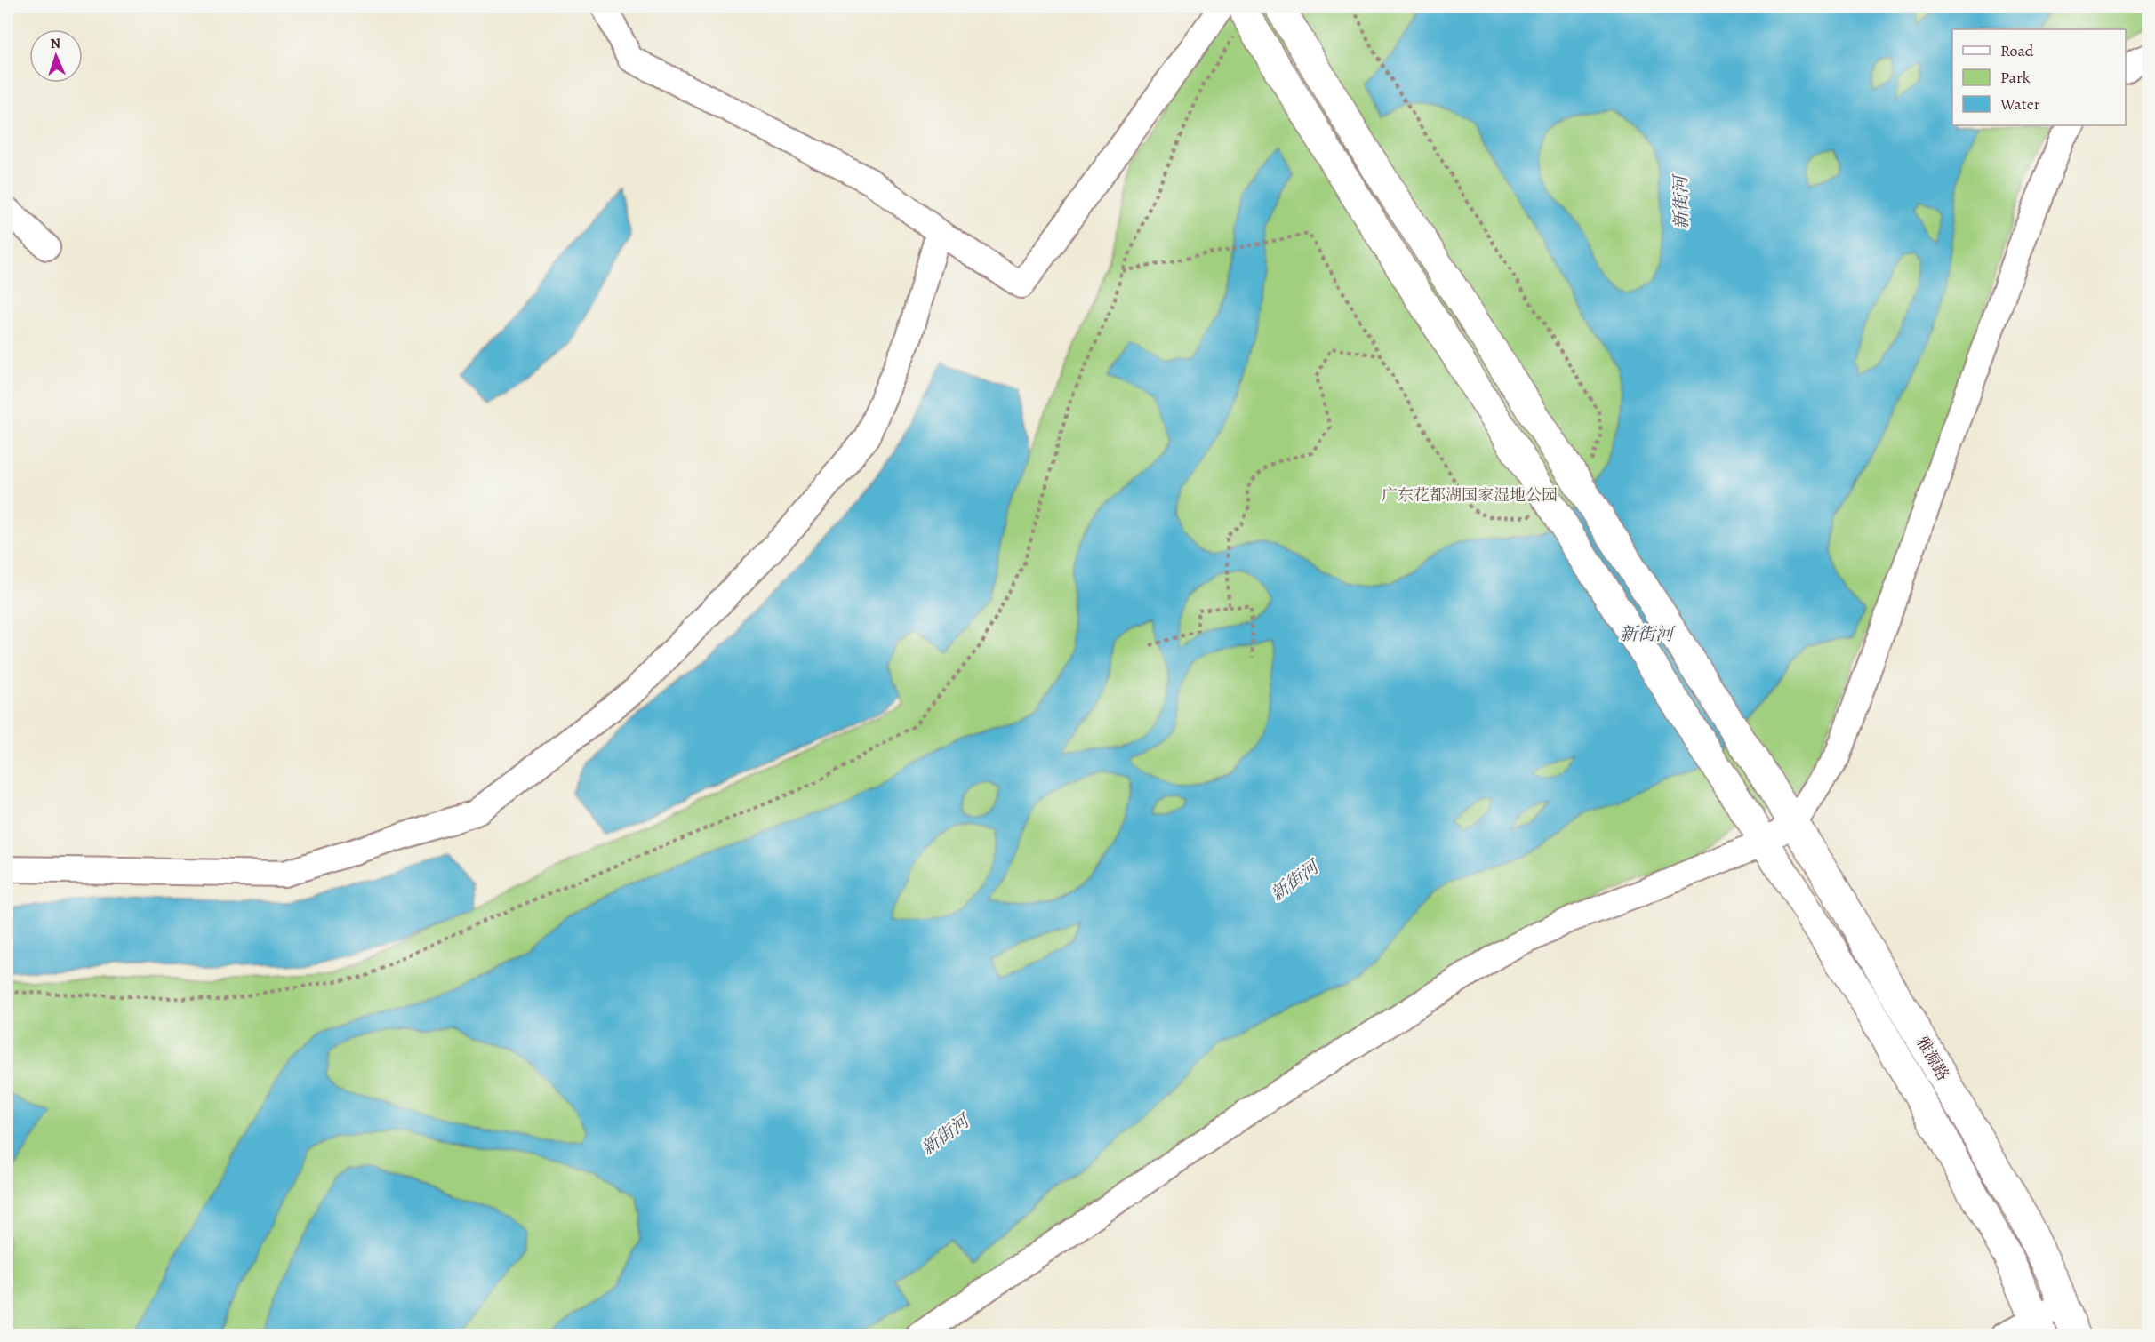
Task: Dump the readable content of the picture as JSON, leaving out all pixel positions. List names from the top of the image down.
{
  "streets": {
    "main road": ["雅源路"]
  },
  "water": ["新街河"],
  "parks": ["广东花都湖国家湿地公园"],
  "legend": ["Road", "Park", "Water"],
  "north": "top"
}
